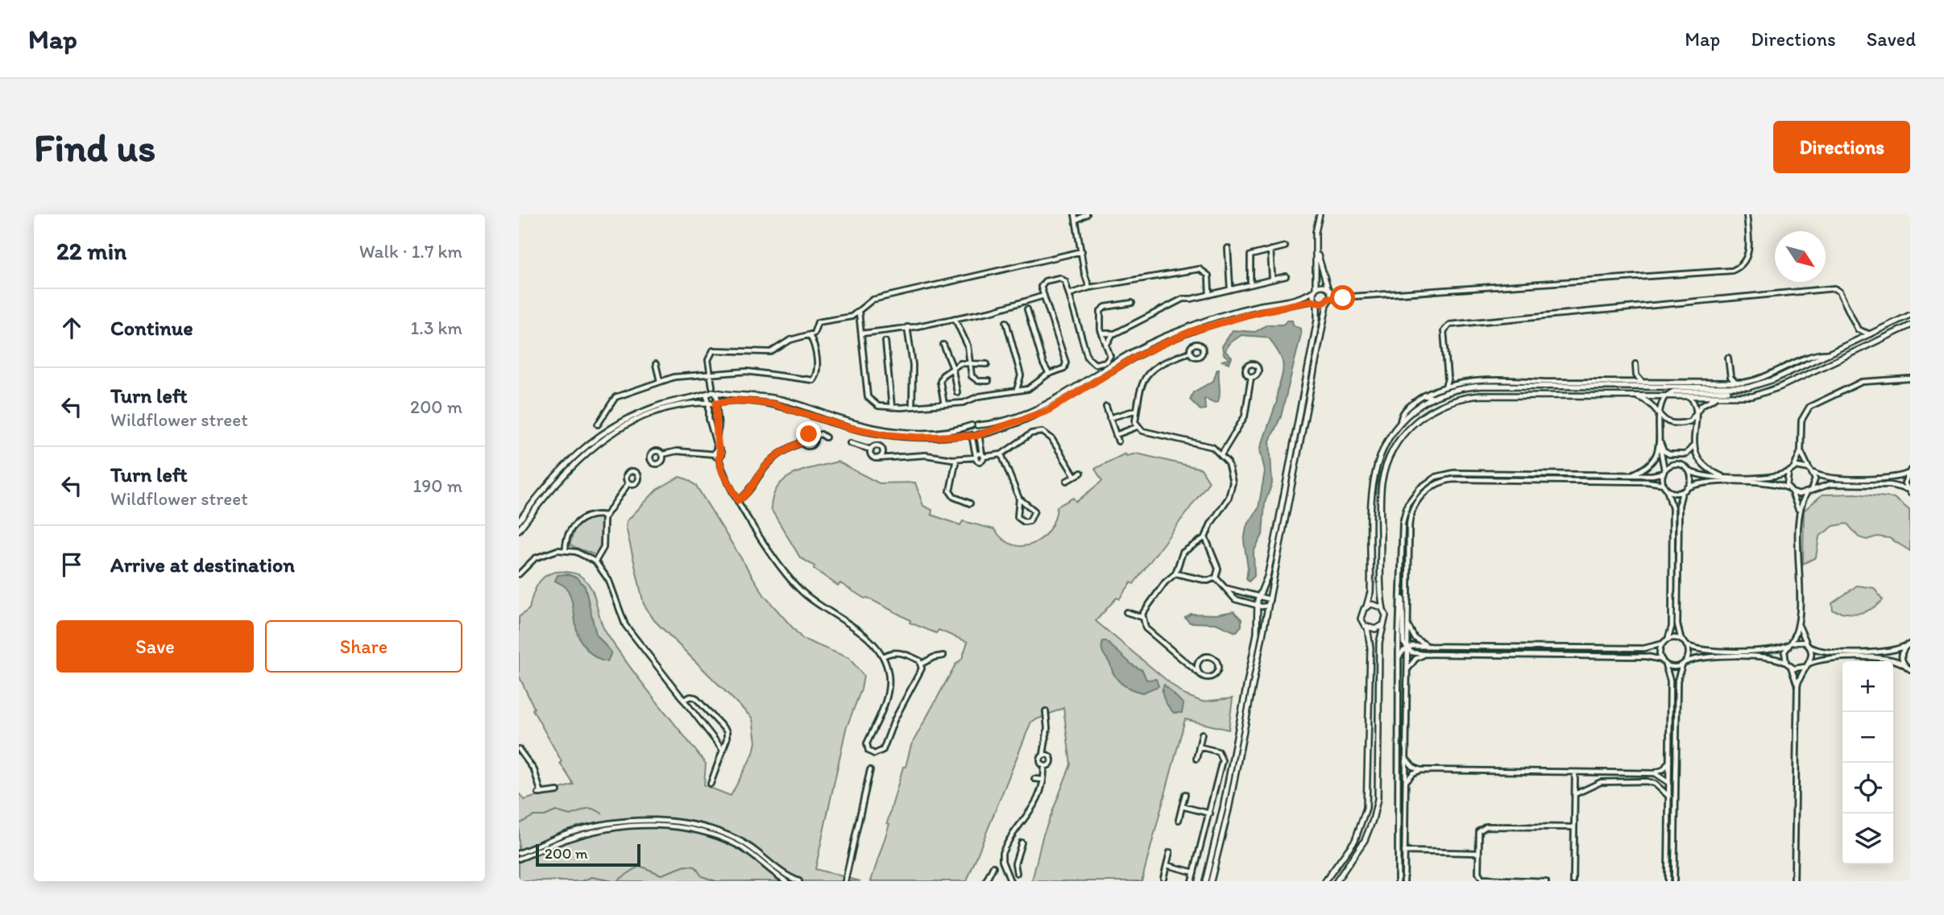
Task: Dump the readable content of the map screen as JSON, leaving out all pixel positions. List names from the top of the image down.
{
  "scale_bar": "200 m",
  "north": "bottom right",
  "page": {
    "header": "Map",
    "nav": ["Map", "Directions", "Saved"],
    "buttons": [
      "Directions",
      ["Save", "Share"]
    ],
    "title": "Find us",
    "heading": ["22 min", "Walk · 1.7 km"],
    "list": [
      ["Continue", "1.3 km"],
      ["Turn left", "Wildflower street", "200 m"],
      ["Turn left", "Wildflower street", "190 m"],
      "Arrive at destination"
    ],
    "map_buttons": ["+", "−"],
    "scale": "200 m"
  }
}
